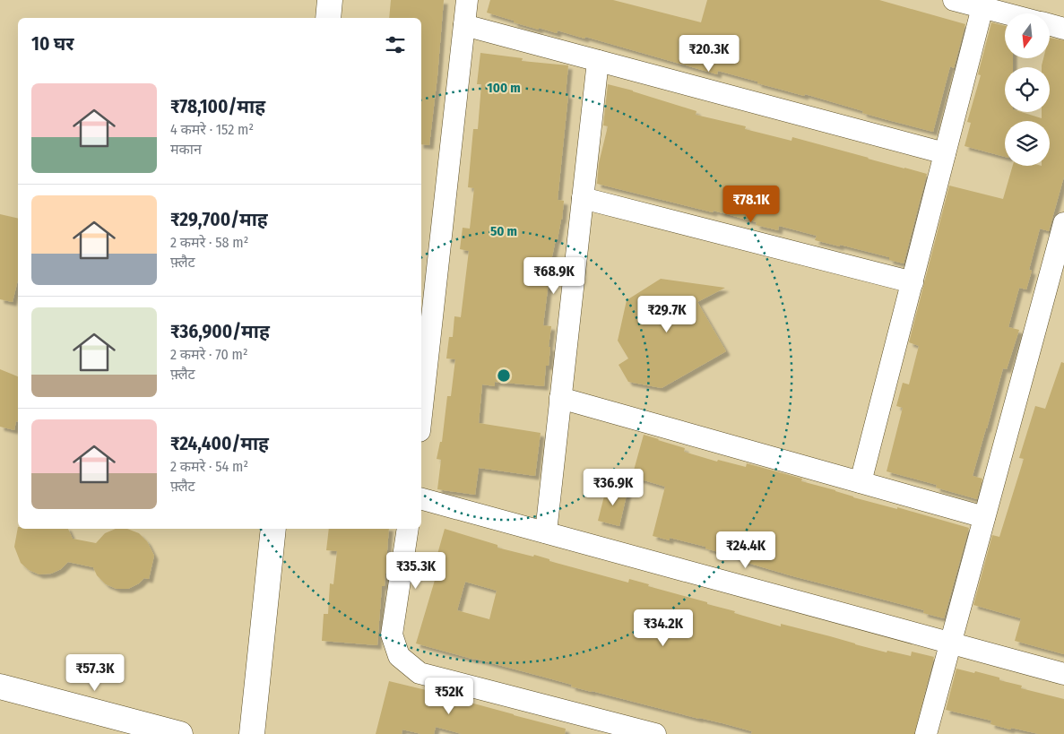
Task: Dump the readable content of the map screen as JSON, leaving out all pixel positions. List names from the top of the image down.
{
  "north": "bottom",
  "page": {
    "heading": "10 घर",
    "price": [
      "₹20.3K",
      "₹78.1K",
      "₹68.9K",
      "₹29.7K",
      "₹36.9K",
      "₹24.4K",
      "₹35.3K",
      "₹34.2K",
      "₹57.3K",
      "₹52K"
    ],
    "list": [
      {
        "name": "₹78,100/माह",
        "note": "4 कमरे · 152 m² · मकान"
      },
      {
        "name": "₹29,700/माह",
        "note": "2 कमरे · 58 m² · फ़्लैट"
      },
      {
        "name": "₹36,900/माह",
        "note": "2 कमरे · 70 m² · फ़्लैट"
      },
      {
        "name": "₹24,400/माह",
        "note": "2 कमरे · 54 m² · फ़्लैट"
      }
    ]
  },
  "rings": ["100 m", "50 m"]
}
